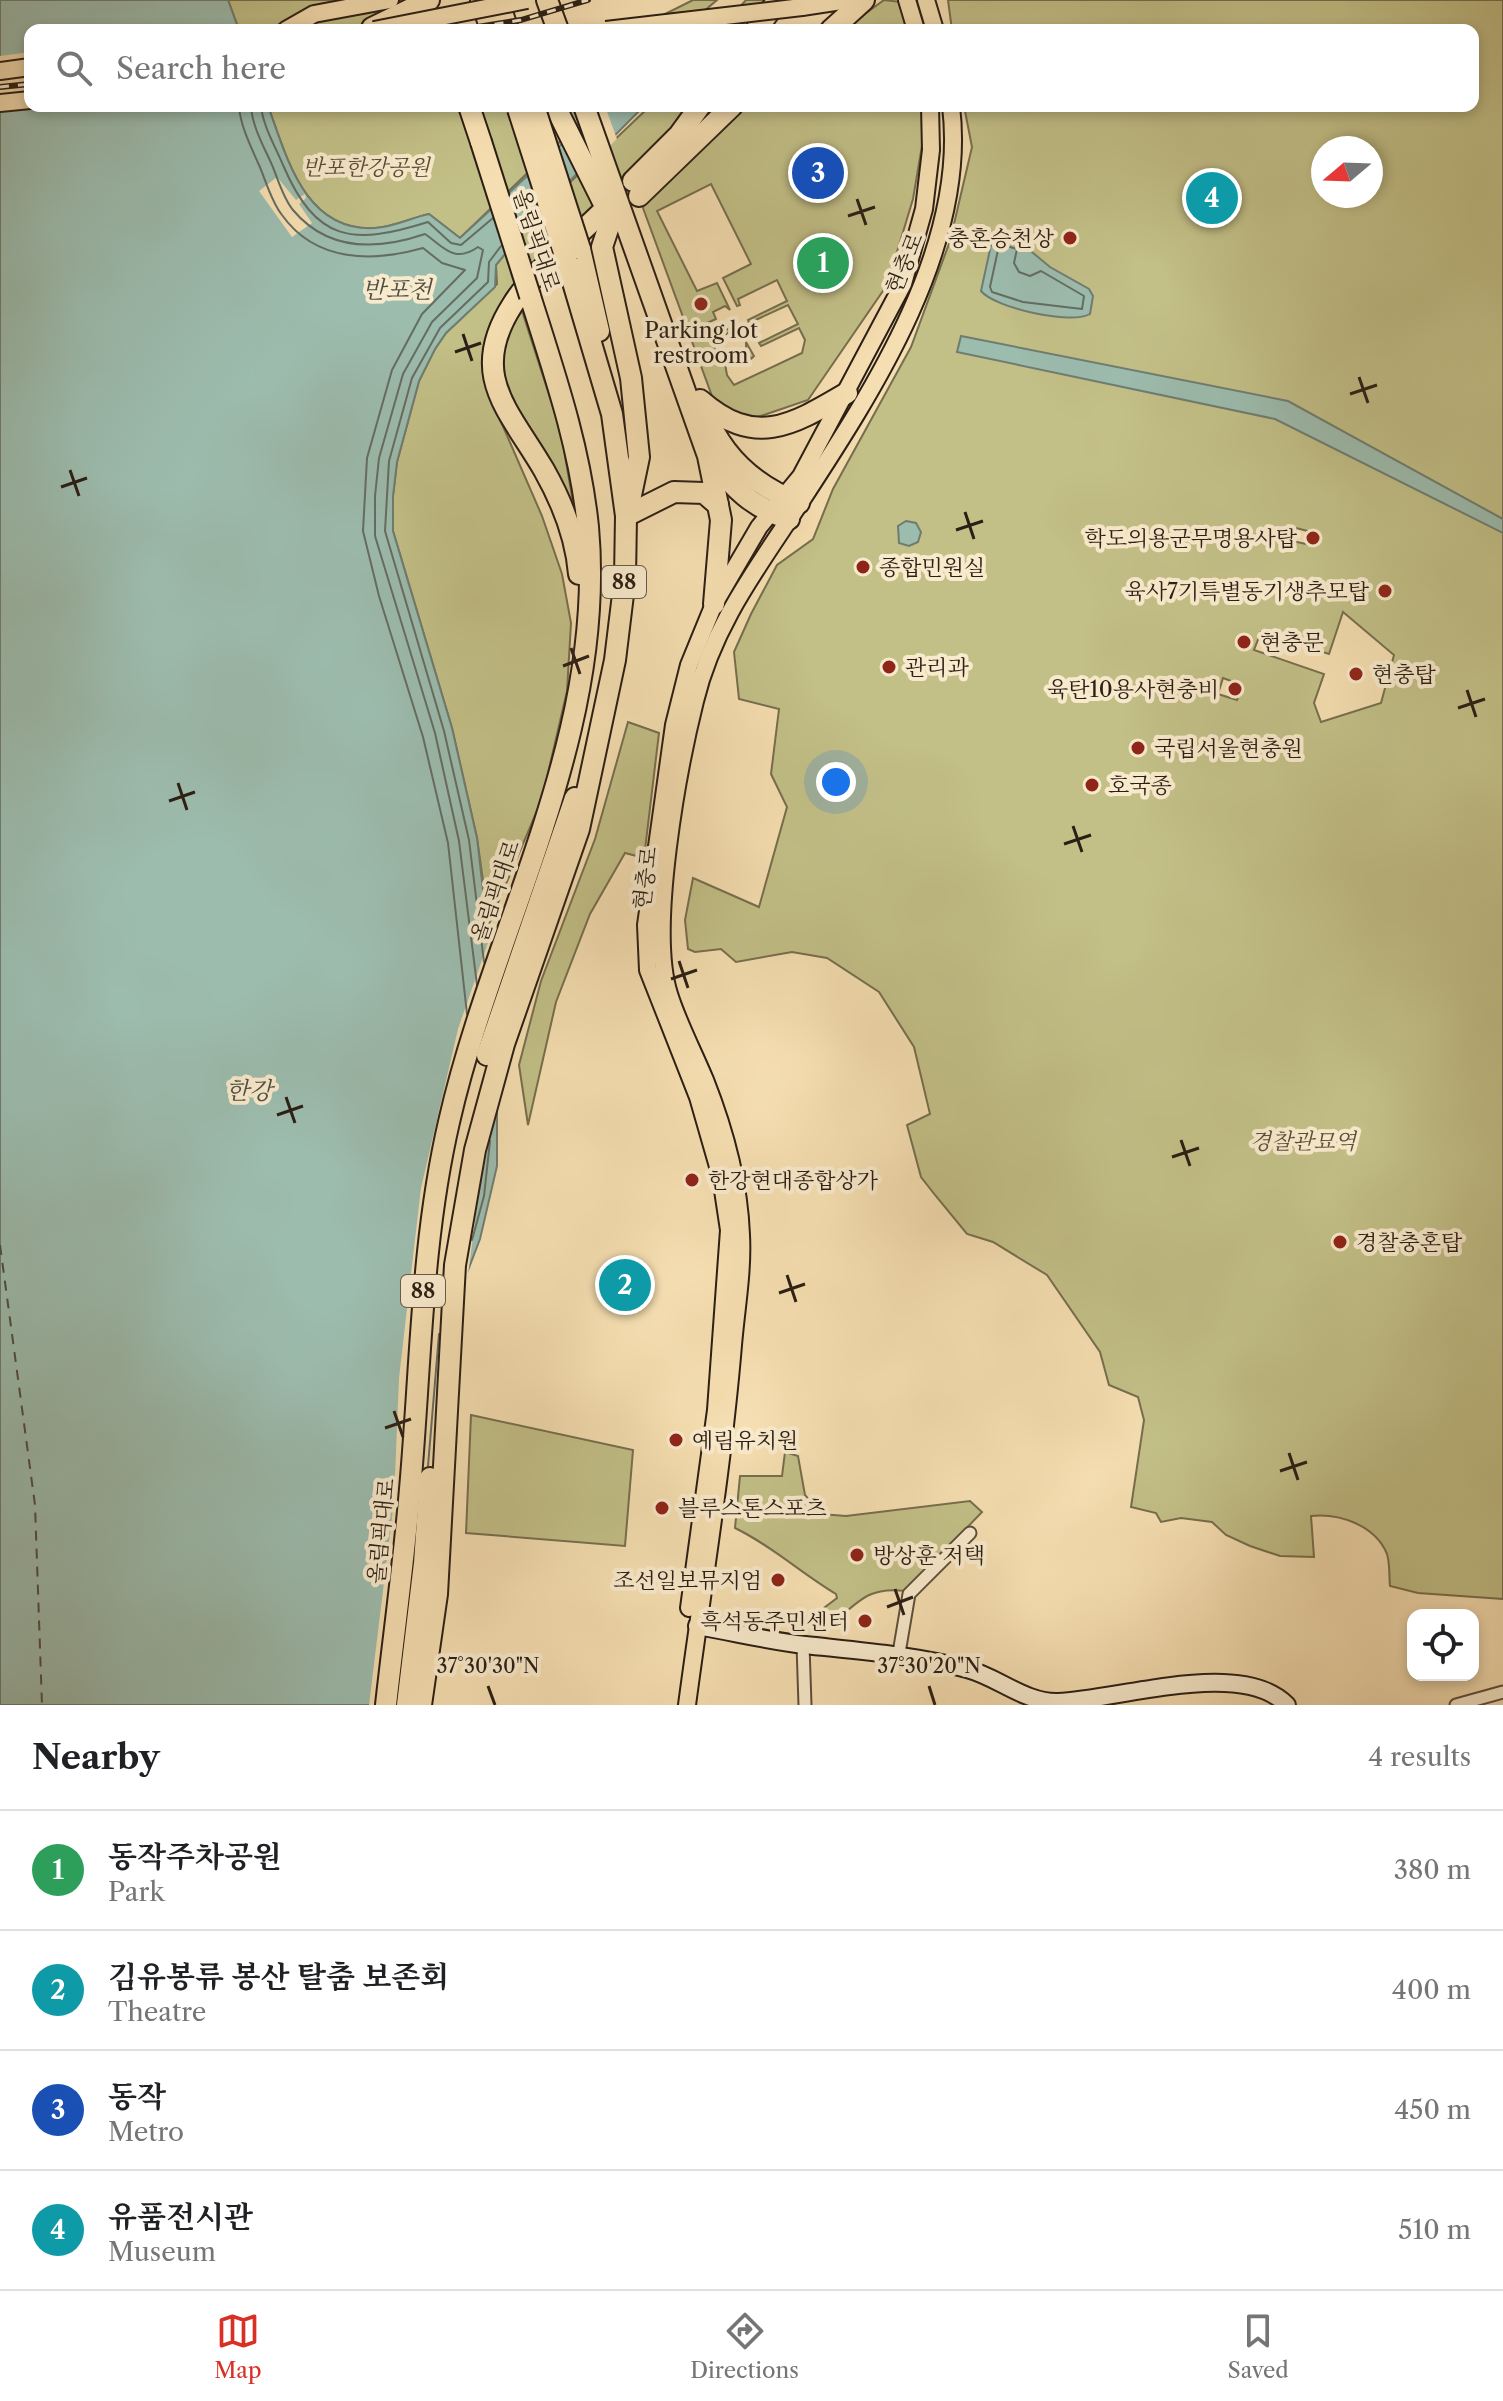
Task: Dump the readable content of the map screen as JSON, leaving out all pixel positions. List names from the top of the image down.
{
  "streets": {
    "highway": ["올림픽대로", "88"],
    "main road": ["현충로"]
  },
  "water": ["반포천", "한강"],
  "parks": ["반포한강공원", "경찰관묘역"],
  "places": [
    "충혼승천상",
    "Parking lot restroom",
    "학도의용군무명용사탑",
    "종합민원실",
    "육사7기특별동기생추모탑",
    "현충문",
    "관리과",
    "현충탑",
    "육탄10용사현충비",
    "국립서울현충원",
    "호국종",
    "한강현대종합상가",
    "경찰충혼탑",
    "예림유치원",
    "블루스톤스포츠",
    "방상훈 저택",
    "조선일보뮤지엄",
    "흑석동주민센터"
  ],
  "north": "left",
  "page": {
    "search": "Search here",
    "pins": [
      "3",
      "4",
      "1",
      "2"
    ],
    "heading": ["Nearby", "4 results"],
    "list": [
      {
        "mark": "1",
        "name": "동작주차공원",
        "note": "Park",
        "value": "380 m"
      },
      {
        "mark": "2",
        "name": "김유봉류 봉산 탈춤 보존회",
        "note": "Theatre",
        "value": "400 m"
      },
      {
        "mark": "3",
        "name": "동작",
        "note": "Metro",
        "value": "450 m"
      },
      {
        "mark": "4",
        "name": "유품전시관",
        "note": "Museum",
        "value": "510 m"
      }
    ],
    "nav": ["Map", "Directions", "Saved"]
  },
  "coordinates": ["37°30'30\"N", "37°30'20\"N"]
}
